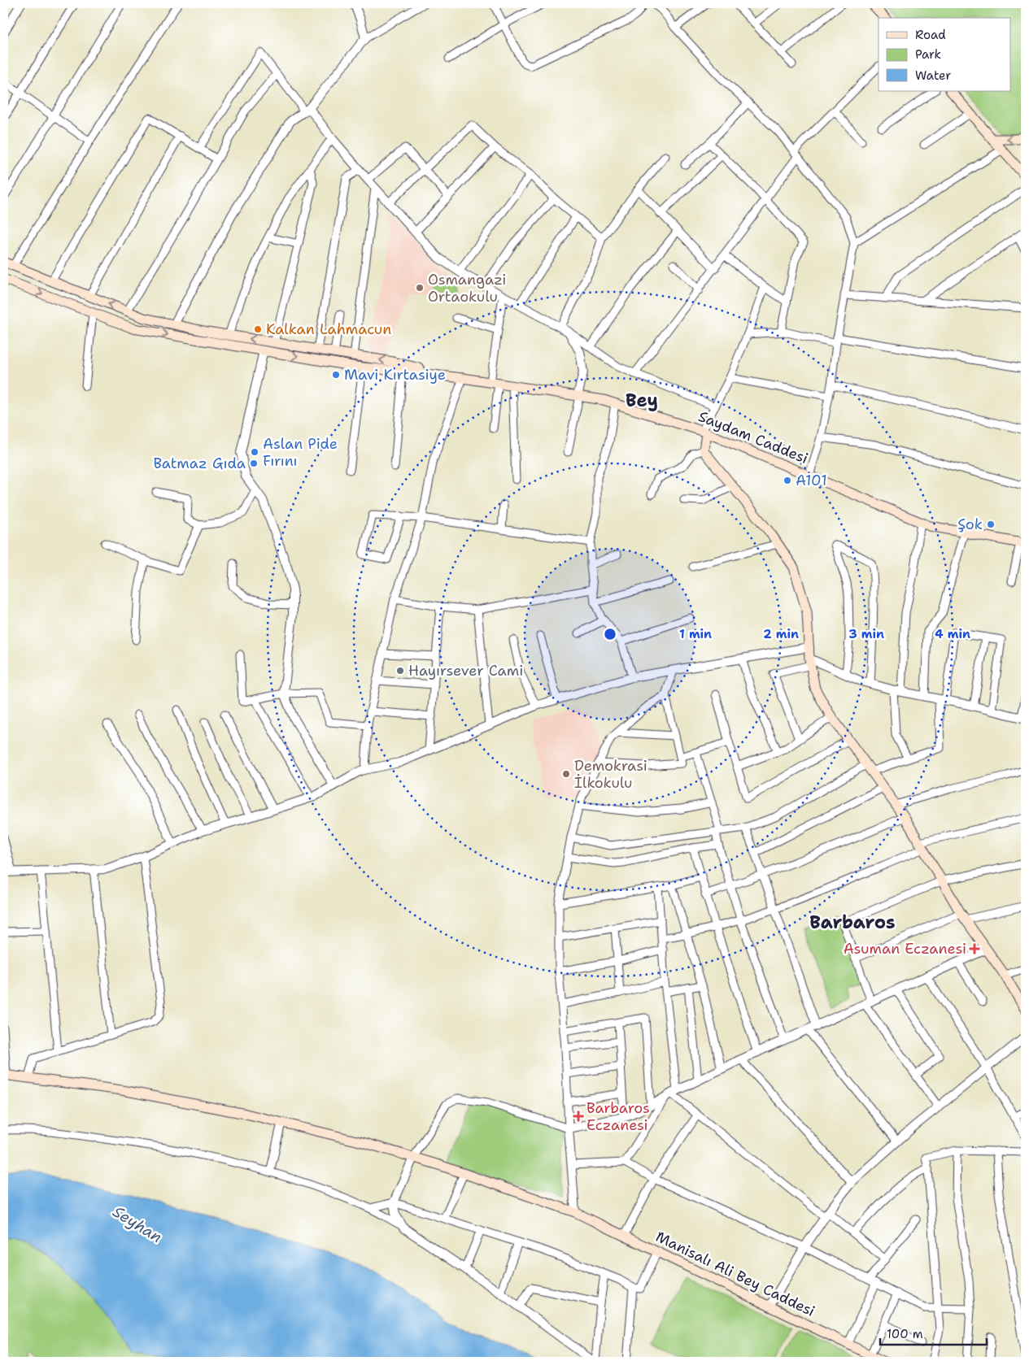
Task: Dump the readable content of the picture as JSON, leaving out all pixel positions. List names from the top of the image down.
{
  "streets": {
    "main road": ["Saydam Caddesi", "Manisalı Ali Bey Caddesi"]
  },
  "districts": ["Bey", "Barbaros"],
  "water": ["Seyhan"],
  "places": {
    "other": [
      "Osmangazi Ortaokulu",
      "Kalkan Lahmacun",
      "Mavi Kırtasiye",
      "Aslan Pide Fırını",
      "Batmaz Gıda",
      "A101",
      "Şok",
      "Hayırsever Cami",
      "Demokrasi İlkokulu"
    ],
    "health": ["Asuman Eczanesi", "Barbaros Eczanesi"]
  },
  "legend": ["Road", "Park", "Water"],
  "scale_bar": "100 m",
  "rings": [
    "1 min",
    "2 min",
    "3 min",
    "4 min"
  ]
}
